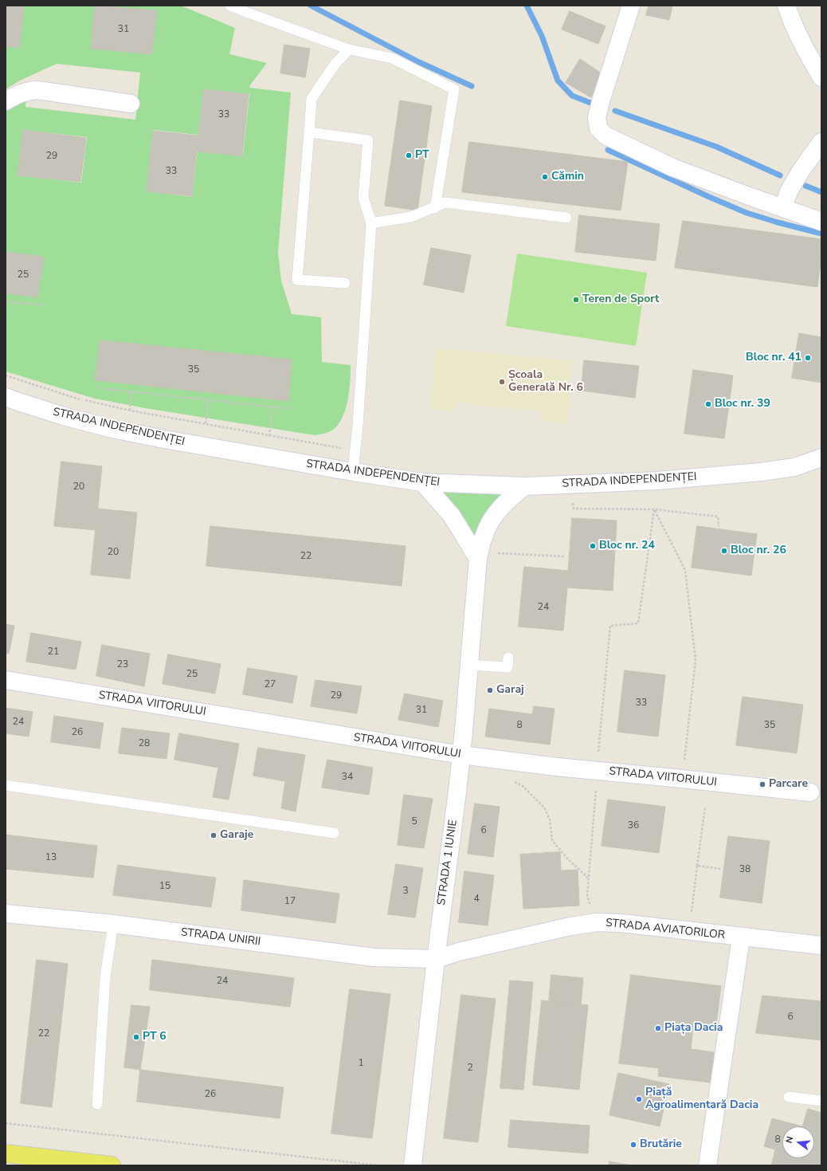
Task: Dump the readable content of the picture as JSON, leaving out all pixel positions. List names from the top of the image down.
{
  "streets": {
    "street": [
      "STRADA INDEPENDENȚEI",
      "STRADA VIITORULUI",
      "STRADA 1 IUNIE",
      "STRADA AVIATORILOR",
      "STRADA UNIRII"
    ]
  },
  "crossings": [
    ["STRADA INDEPENDENȚEI", "STRADA 1 IUNIE"],
    ["STRADA VIITORULUI", "STRADA 1 IUNIE"],
    ["STRADA 1 IUNIE", "STRADA AVIATORILOR"],
    ["STRADA 1 IUNIE", "STRADA UNIRII"],
    ["STRADA AVIATORILOR", "STRADA UNIRII"]
  ],
  "places": [
    "PT",
    "Cămin",
    "Teren de Sport",
    "Bloc nr. 41",
    "Școala Generală Nr. 6",
    "Bloc nr. 39",
    "Bloc nr. 24",
    "Bloc nr. 26",
    "Garaj",
    "Parcare",
    "Garaje",
    "Piața Dacia",
    "PT 6",
    "Piață Agroalimentară Dacia",
    "Brutărie"
  ],
  "house_numbers": [
    "31",
    "33",
    "29",
    "33",
    "25",
    "35",
    "20",
    "20",
    "22",
    "24",
    "21",
    "23",
    "25",
    "27",
    "29",
    "33",
    "31",
    "24",
    "8",
    "35",
    "26",
    "28",
    "34",
    "5",
    "36",
    "6",
    "13",
    "38",
    "15",
    "3",
    "4",
    "17",
    "24",
    "6",
    "22",
    "1",
    "2",
    "26",
    "8"
  ],
  "north": "left"
}
